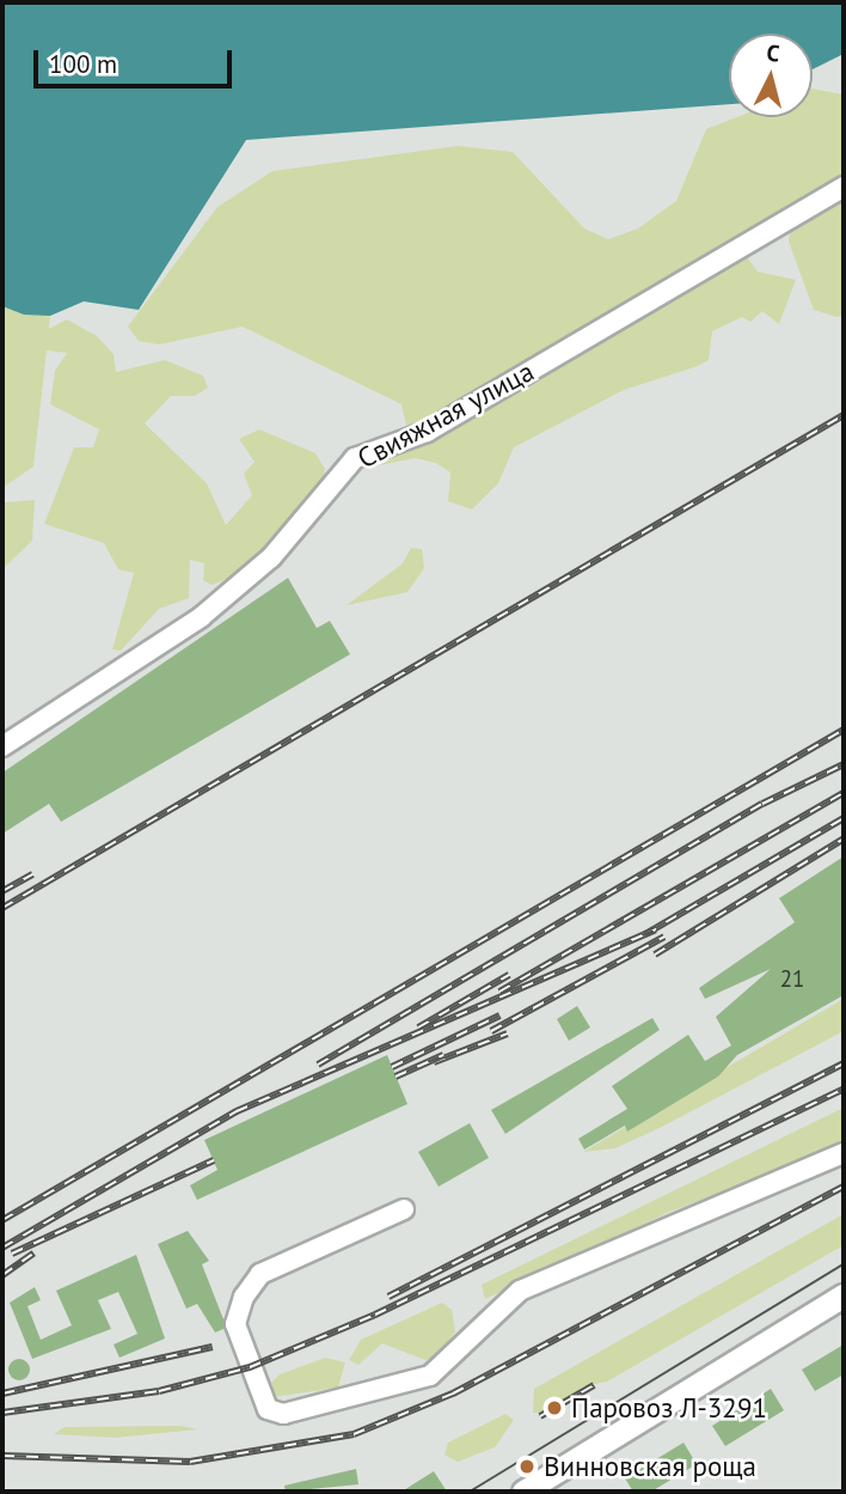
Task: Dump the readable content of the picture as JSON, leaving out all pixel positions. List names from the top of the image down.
{
  "streets": {
    "street": ["Свияжная улица"]
  },
  "places": ["Паровоз Л-3291", "Винновская роща"],
  "house_numbers": ["21"],
  "scale_bar": "100 m",
  "north": "top"
}
